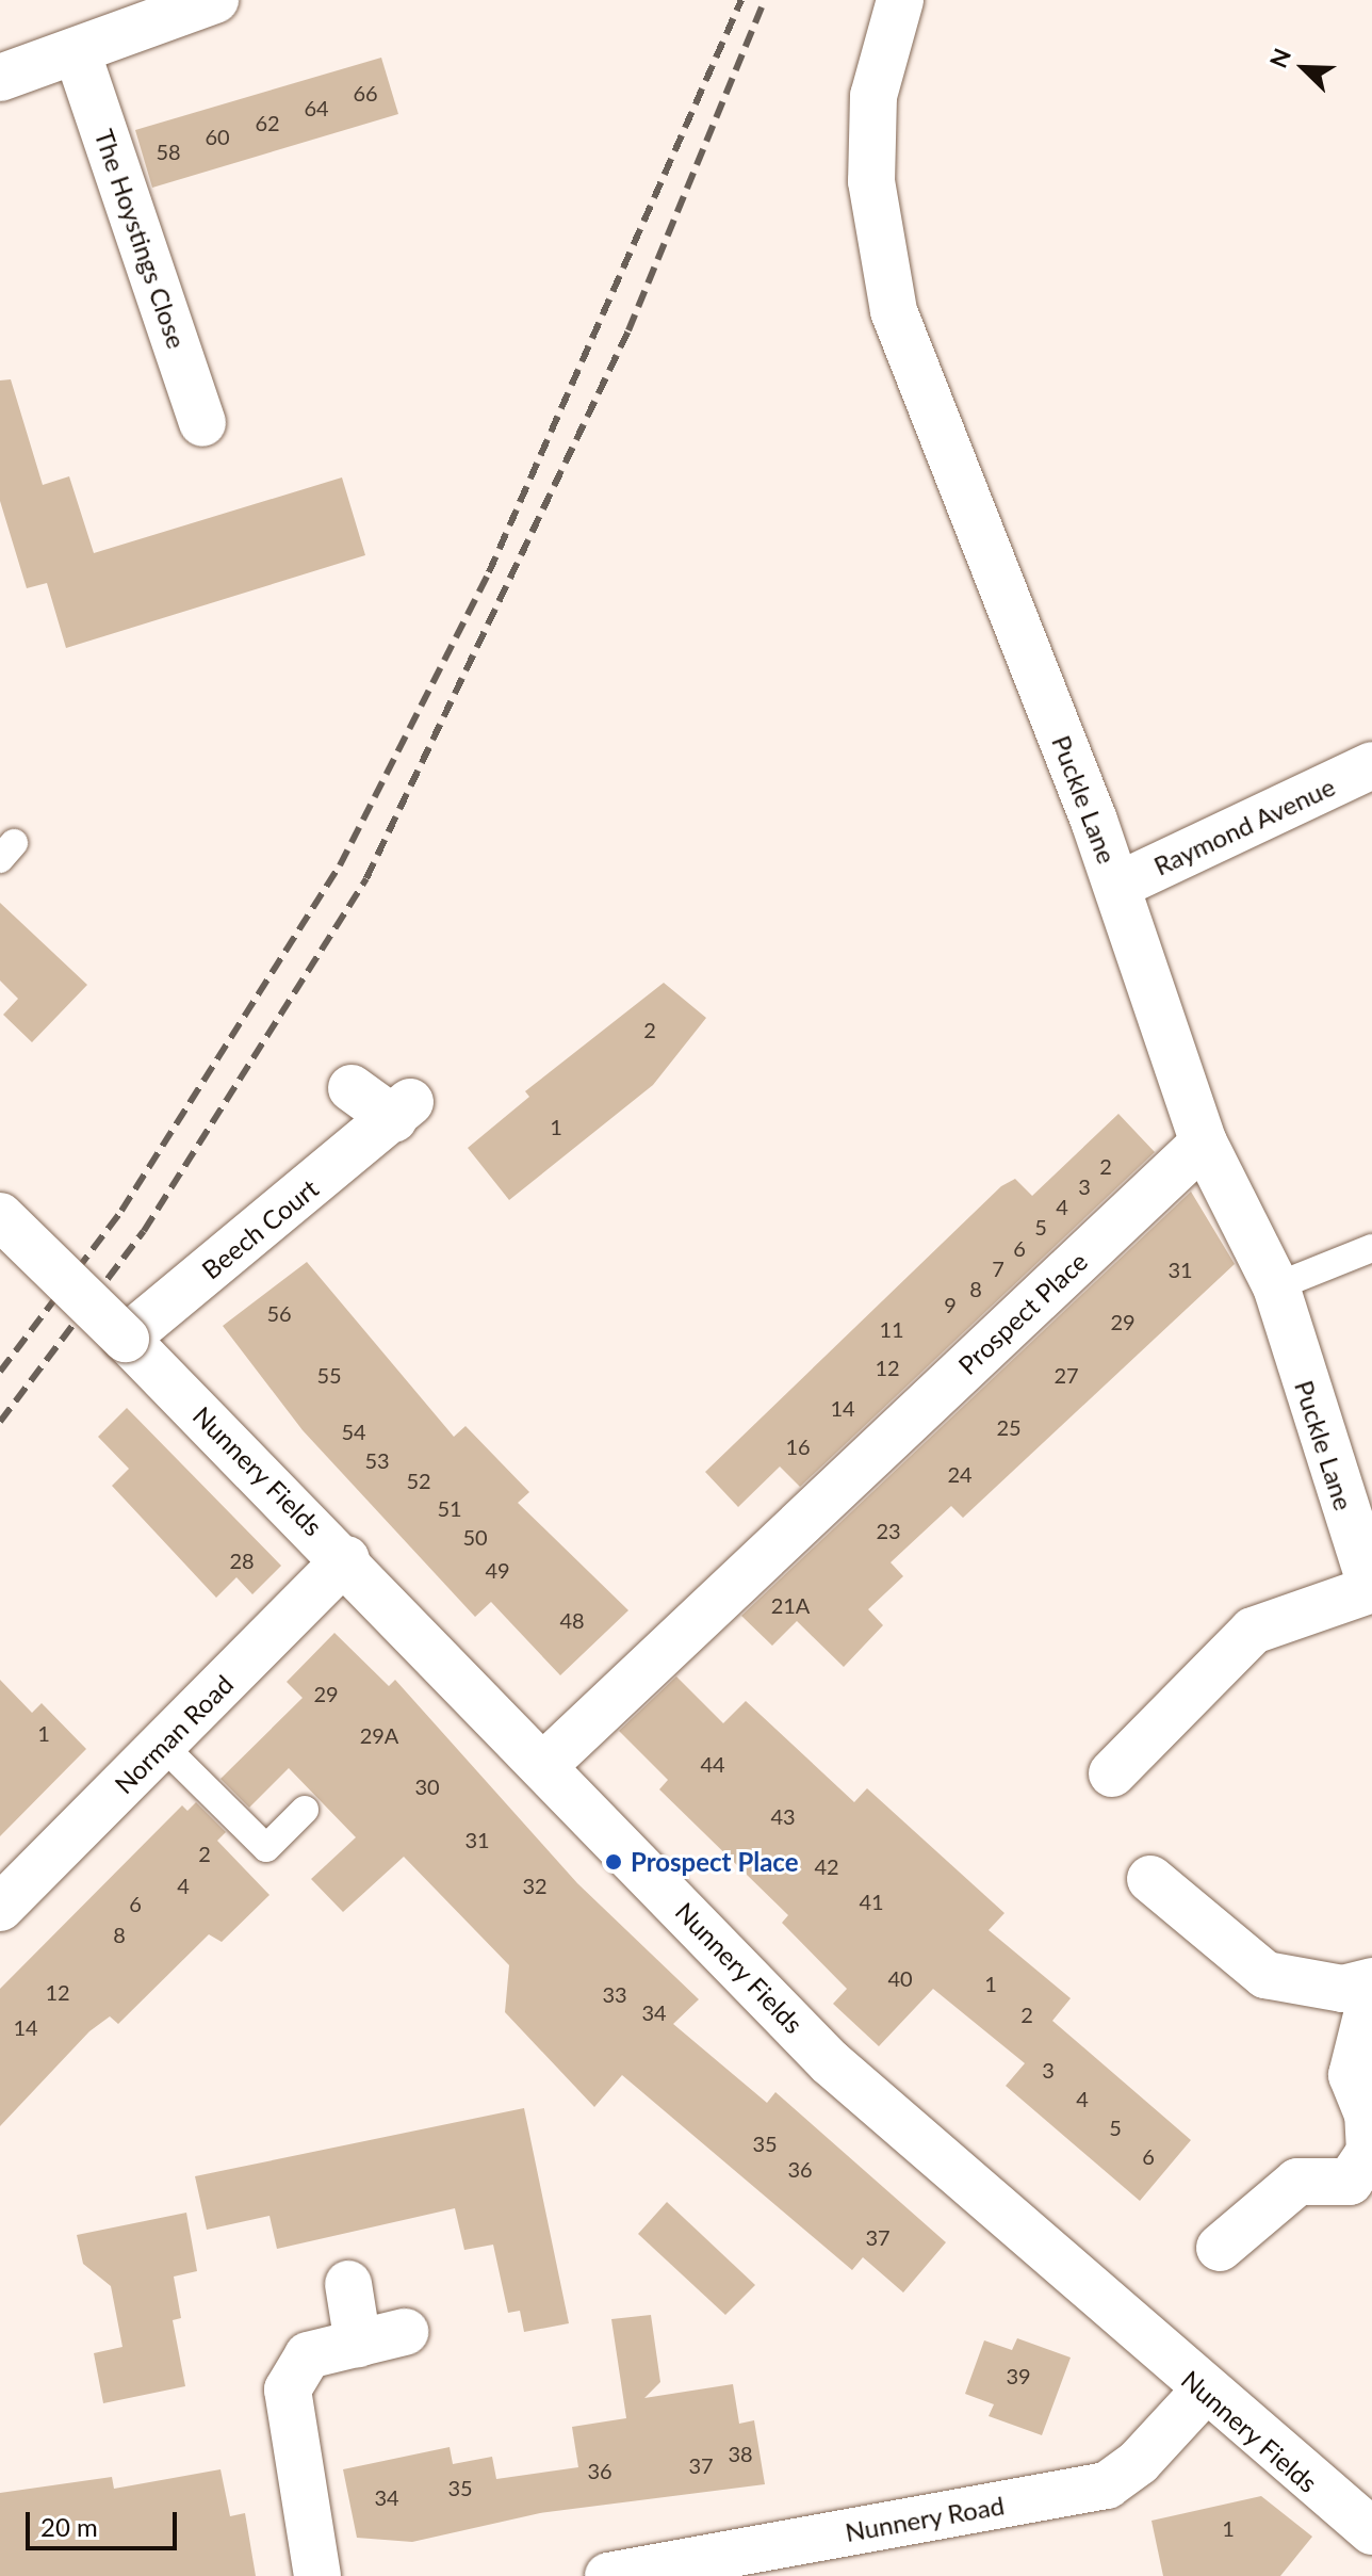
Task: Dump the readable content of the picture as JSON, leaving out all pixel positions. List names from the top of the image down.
{
  "streets": {
    "street": [
      "The Hoystings Close",
      "Puckle Lane",
      "Raymond Avenue",
      "Beech Court",
      "Prospect Place",
      "Nunnery Fields",
      "Norman Road",
      "Nunnery Road"
    ]
  },
  "crossings": [
    ["Puckle Lane", "Raymond Avenue"],
    ["Puckle Lane", "Prospect Place"],
    ["Beech Court", "Nunnery Fields"],
    ["Prospect Place", "Nunnery Fields"],
    ["Nunnery Fields", "Norman Road"],
    ["Nunnery Fields", "Nunnery Road"]
  ],
  "places": ["Prospect Place"],
  "house_numbers": [
    "66",
    "64",
    "62",
    "60",
    "58",
    "2",
    "1",
    "2",
    "3",
    "4",
    "5",
    "6",
    "7",
    "31",
    "8",
    "9",
    "56",
    "29",
    "11",
    "12",
    "55",
    "27",
    "14",
    "25",
    "54",
    "16",
    "53",
    "24",
    "52",
    "51",
    "23",
    "50",
    "28",
    "49",
    "21A",
    "48",
    "29",
    "1",
    "29A",
    "44",
    "30",
    "43",
    "31",
    "2",
    "42",
    "4",
    "32",
    "41",
    "6",
    "8",
    "40",
    "1",
    "12",
    "33",
    "34",
    "2",
    "14",
    "3",
    "4",
    "5",
    "35",
    "6",
    "36",
    "37",
    "39",
    "38",
    "37",
    "36",
    "35",
    "34",
    "1"
  ],
  "scale_bar": "20 m",
  "north": "top left"
}
